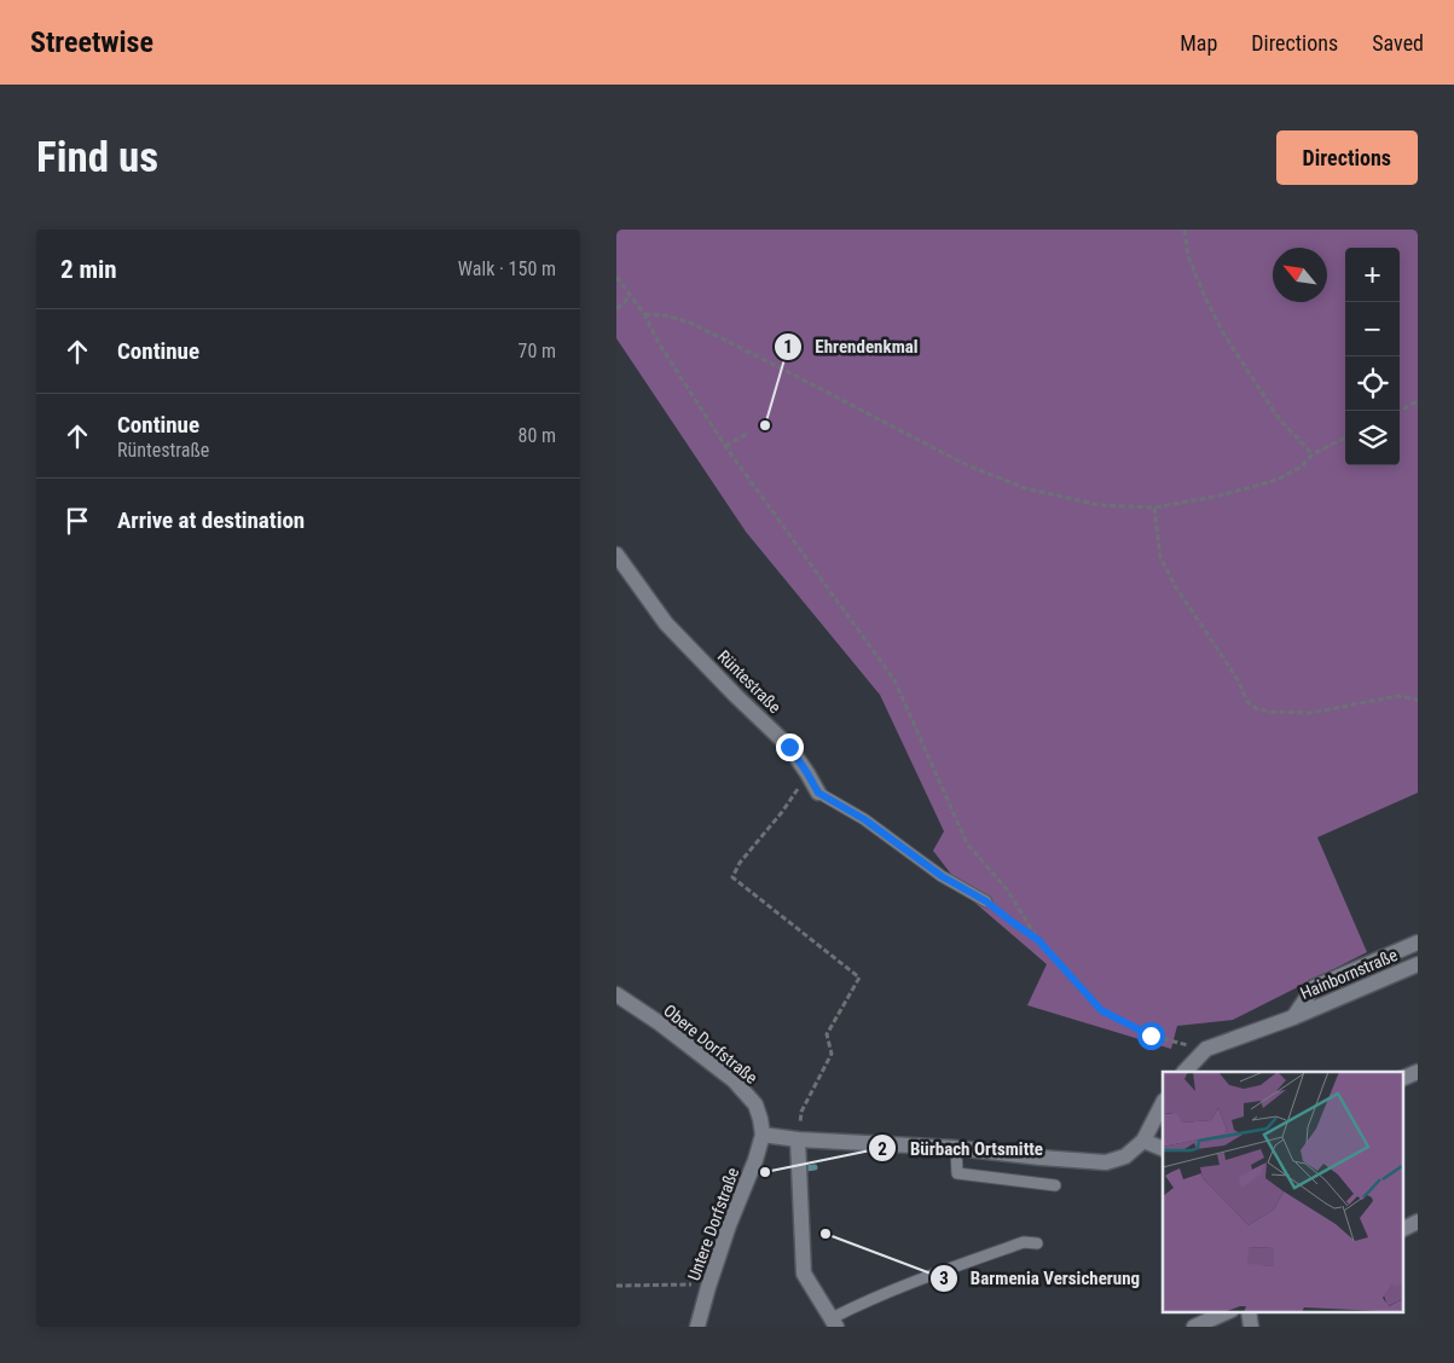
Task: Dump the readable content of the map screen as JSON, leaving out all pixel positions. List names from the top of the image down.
{
  "streets": {
    "street": [
      "Rüntestraße",
      "Hainbornstraße",
      "Obere Dorfstraße",
      "Untere Dorfstraße"
    ]
  },
  "crossings": [
    ["Obere Dorfstraße", "Untere Dorfstraße"]
  ],
  "places": ["Ehrendenkmal", "Bürbach Ortsmitte", "Barmenia Versicherung"],
  "north": "top left",
  "page": {
    "header": "Streetwise",
    "nav": ["Map", "Directions", "Saved"],
    "buttons": "Directions",
    "title": "Find us",
    "heading": ["2 min", "Walk · 150 m"],
    "map_buttons": ["+", "−"],
    "list": [
      ["Continue", "70 m"],
      ["Continue", "Rüntestraße", "80 m"],
      "Arrive at destination"
    ]
  }
}
